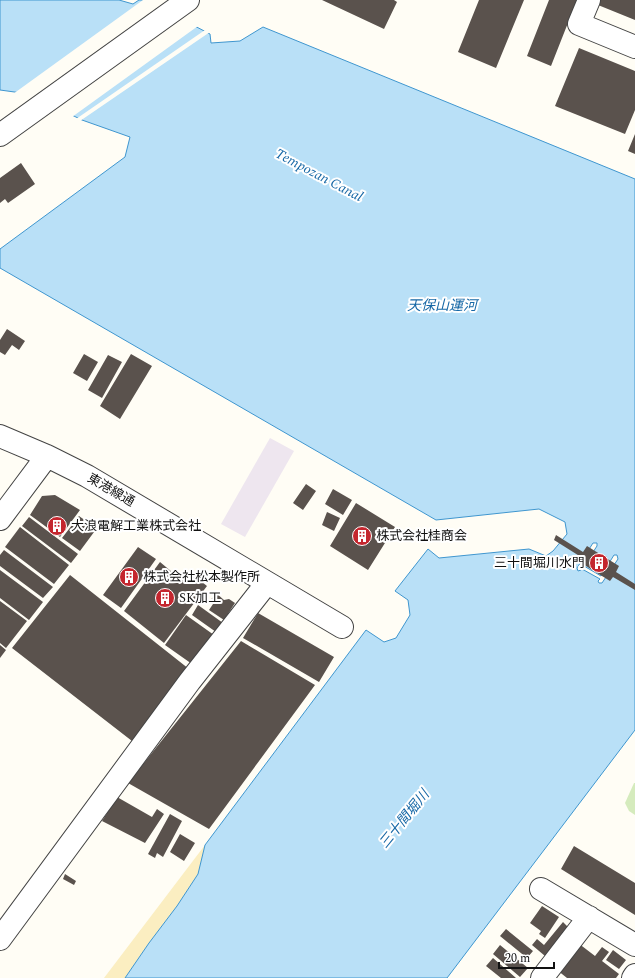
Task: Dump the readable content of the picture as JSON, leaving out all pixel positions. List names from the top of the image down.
{
  "streets": {
    "street": ["東港線通"]
  },
  "water": ["Tempozan Canal", "天保山運河", "三十間堀川"],
  "places": {
    "building": [
      "大浪電解工業株式会社",
      "株式会社桂商会",
      "三十間堀川水門",
      "株式会社松本製作所",
      "SK加工"
    ]
  },
  "scale_bar": "20 m"
}
